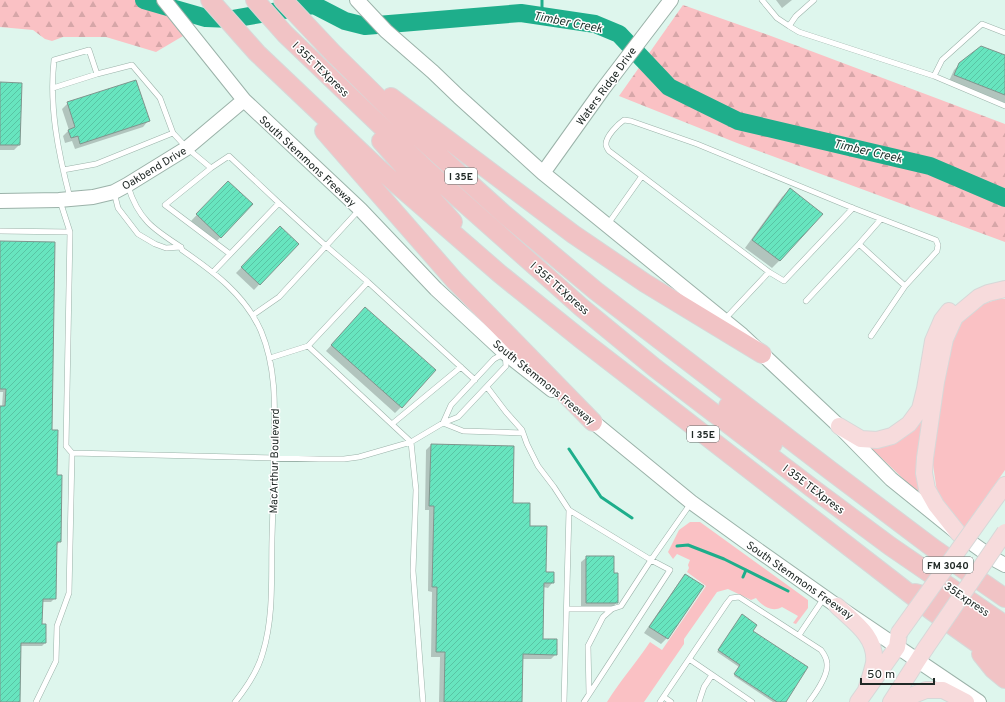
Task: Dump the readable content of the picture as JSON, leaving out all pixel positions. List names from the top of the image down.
{
  "streets": {
    "highway": ["I 35E TEXpress", "I 35E", "35Express"],
    "main road": [
      "Waters Ridge Drive",
      "South Stemmons Freeway",
      "Oakbend Drive",
      "FM 3040"
    ],
    "lane": ["MacArthur Boulevard"]
  },
  "crossings": [
    ["I 35E TEXpress", "35Express"],
    ["South Stemmons Freeway", "Oakbend Drive"],
    ["South Stemmons Freeway", "FM 3040"],
    ["Oakbend Drive", "MacArthur Boulevard"]
  ],
  "water": ["Timber Creek"],
  "scale_bar": "50 m"
}
